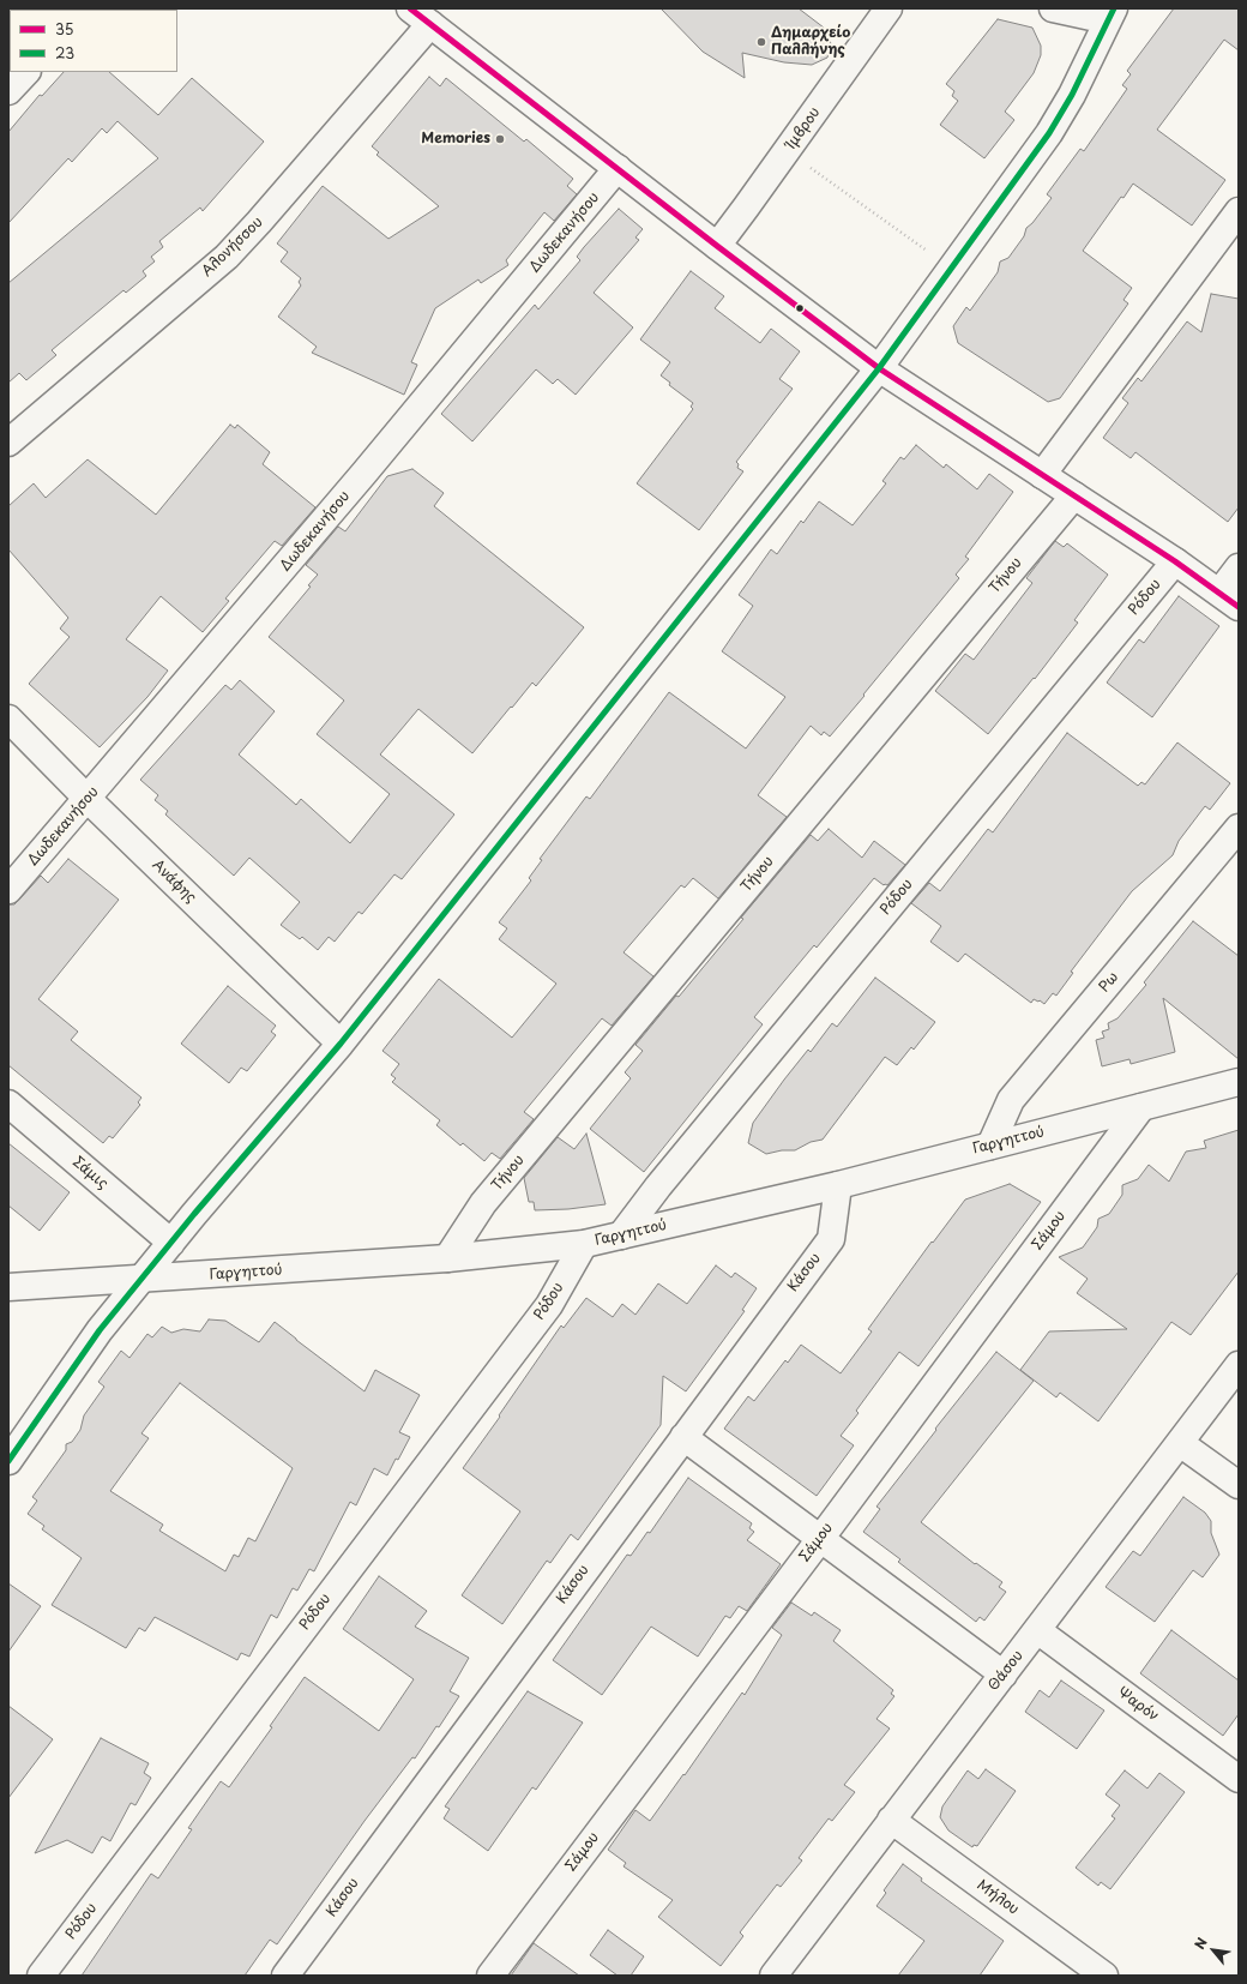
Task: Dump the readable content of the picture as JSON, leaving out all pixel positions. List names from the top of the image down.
{
  "streets": {
    "street": [
      "Ίμβρου",
      "Δωδεκανήσου",
      "Αλονήσσου",
      "Τήνου",
      "Ρόδου",
      "Ανάφης",
      "Ρω",
      "Γαργηττού",
      "Σάμις",
      "Σάμου",
      "Κάσου",
      "Θάσου",
      "Ψαρόν",
      "Μήλου"
    ]
  },
  "crossings": [
    ["Δωδεκανήσου", "Ανάφης"],
    ["Τήνου", "Γαργηττού"],
    ["Ρόδου", "Γαργηττού"],
    ["Ρω", "Γαργηττού"],
    ["Γαργηττού", "Σάμου"],
    ["Γαργηττού", "Κάσου"],
    ["Θάσου", "Ψαρόν"],
    ["Θάσου", "Μήλου"]
  ],
  "places": ["Δημαρχείο Παλλήνης", "Memories"],
  "lines": ["transit line 35", "transit line 23"],
  "legend": ["35", "23"],
  "north": "top left"
}
